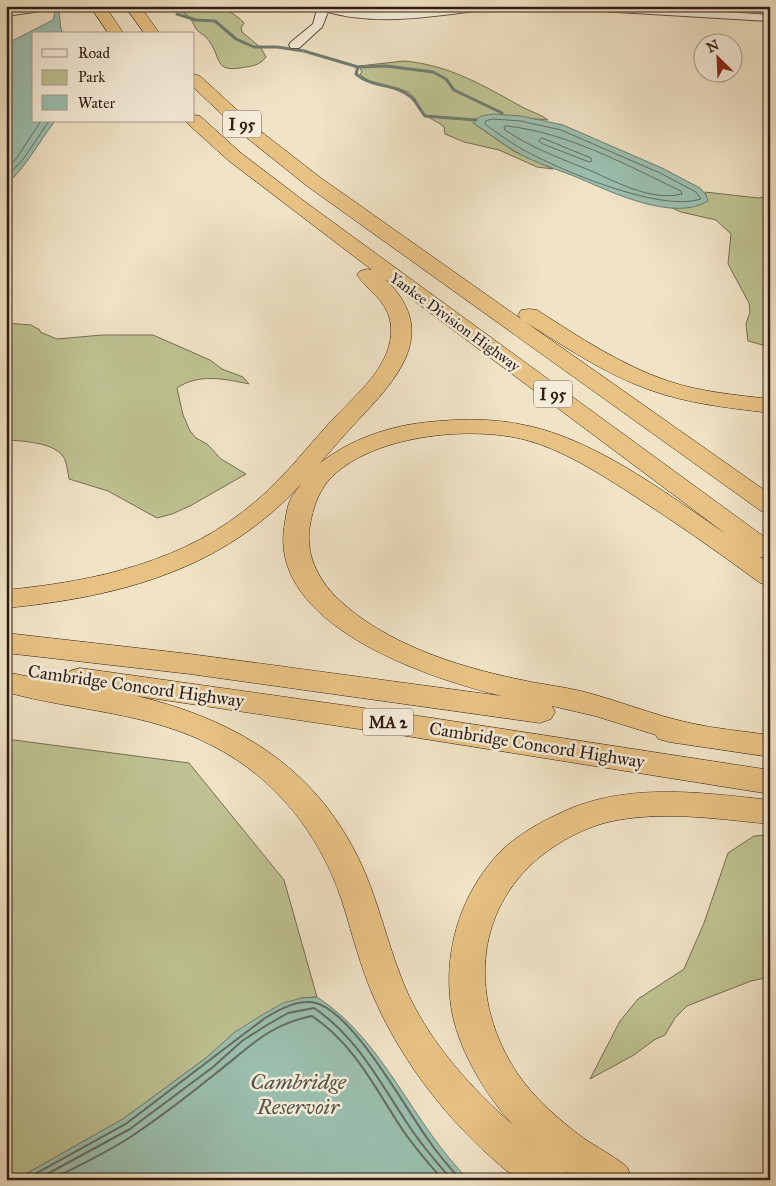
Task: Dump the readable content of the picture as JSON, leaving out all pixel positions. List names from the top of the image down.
{
  "streets": {
    "highway": [
      "I 95",
      "Yankee Division Highway",
      "Cambridge Concord Highway",
      "MA 2"
    ]
  },
  "water": ["Cambridge Reservoir"],
  "legend": ["Road", "Park", "Water"],
  "north": "top left"
}
